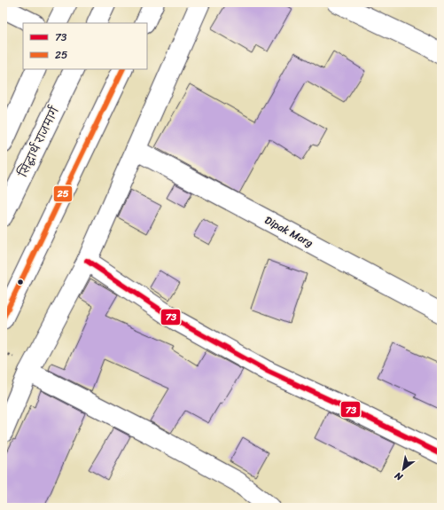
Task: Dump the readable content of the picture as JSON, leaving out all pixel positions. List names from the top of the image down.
{
  "streets": {
    "main road": ["सिद्धार्थ राजमार्ग", "Dipak Marg"]
  },
  "lines": ["transit line 25", "transit line 73"],
  "legend": ["73", "25"],
  "north": "bottom left"
}
